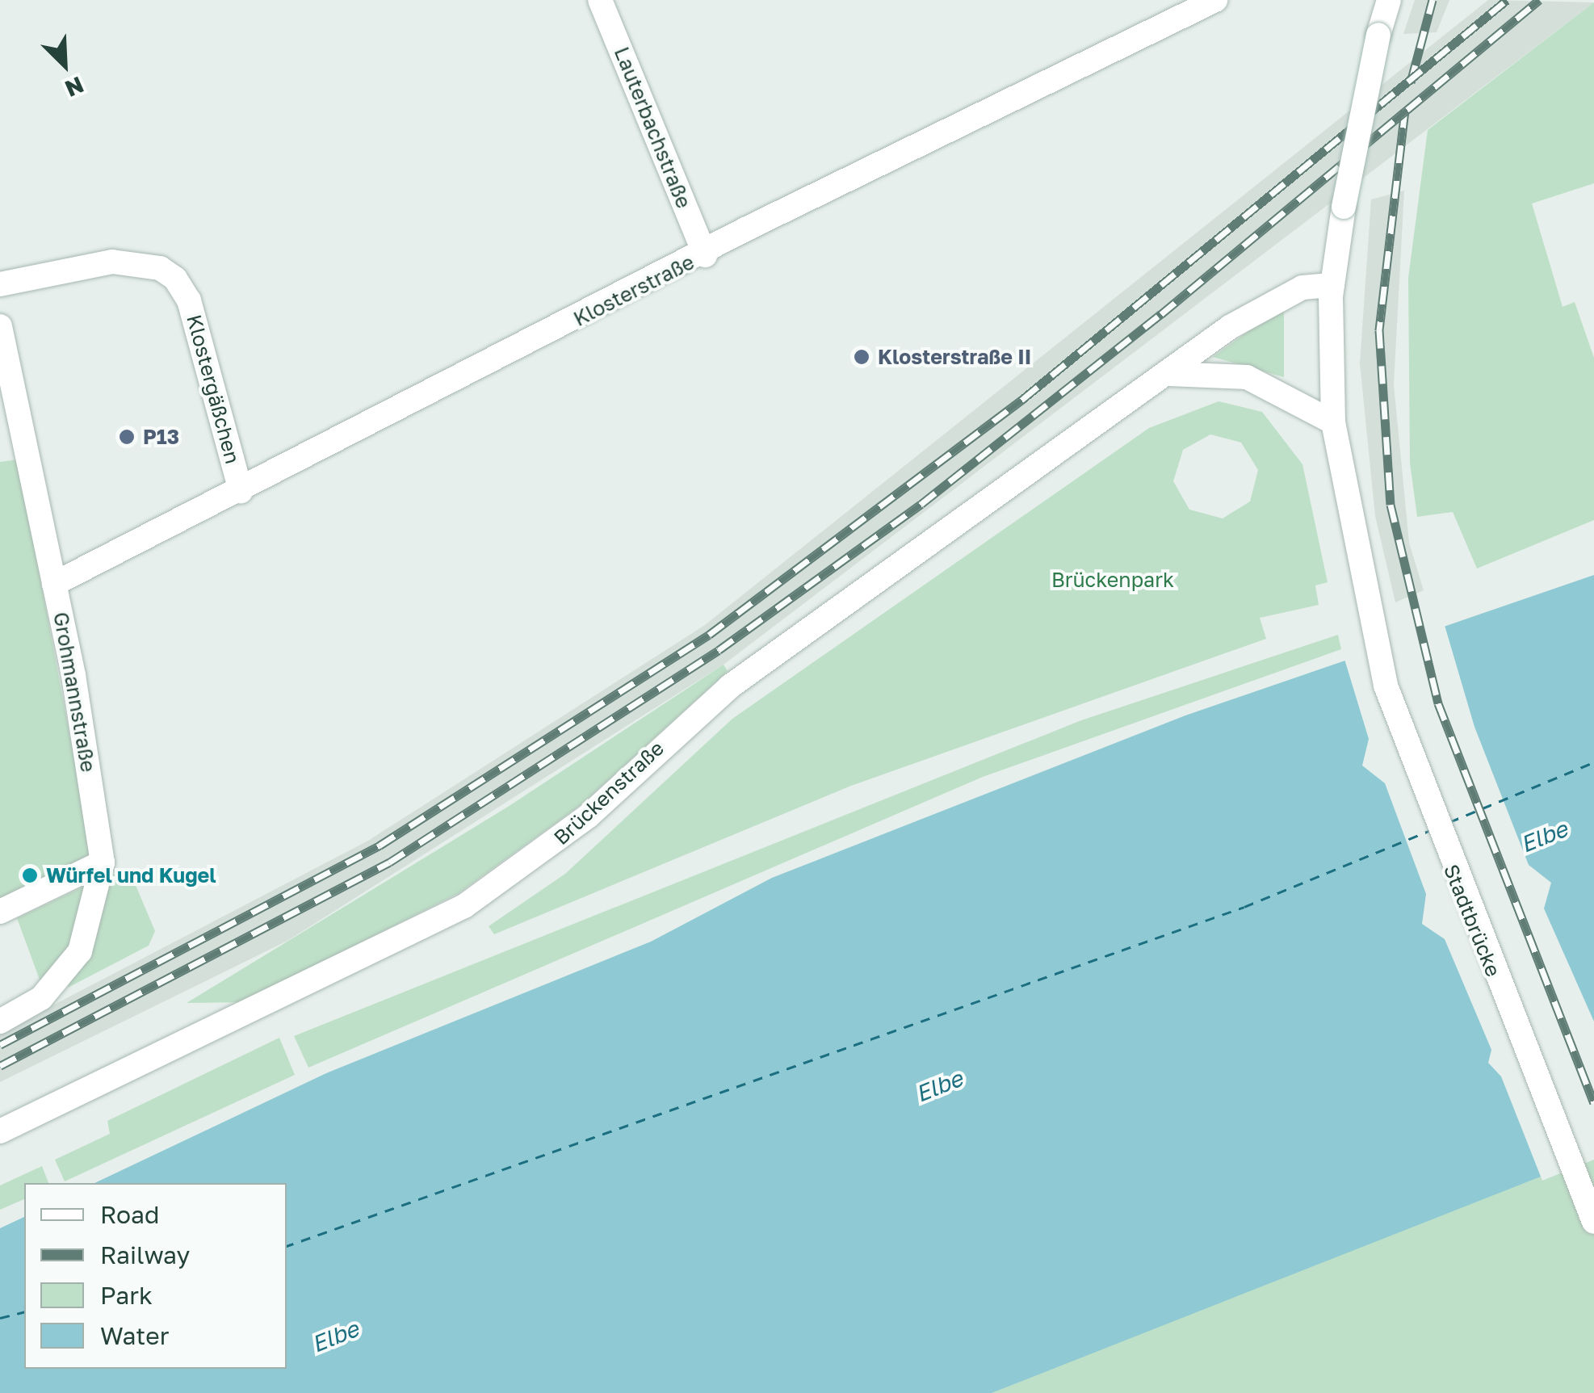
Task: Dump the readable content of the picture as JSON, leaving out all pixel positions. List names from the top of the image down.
{
  "streets": {
    "street": [
      "Lauterbachstraße",
      "Klosterstraße",
      "Klostergäßchen",
      "Grohmannstraße",
      "Brückenstraße",
      "Stadtbrücke"
    ]
  },
  "crossings": [
    ["Lauterbachstraße", "Klosterstraße"],
    ["Klosterstraße", "Klostergäßchen"],
    ["Klosterstraße", "Grohmannstraße"],
    ["Brückenstraße", "Stadtbrücke"]
  ],
  "water": ["Elbe"],
  "parks": ["Brückenpark"],
  "places": ["Klosterstraße II", "P13", "Würfel und Kugel"],
  "legend": [
    "Road",
    "Railway",
    "Park",
    "Water"
  ],
  "north": "bottom right"
}
